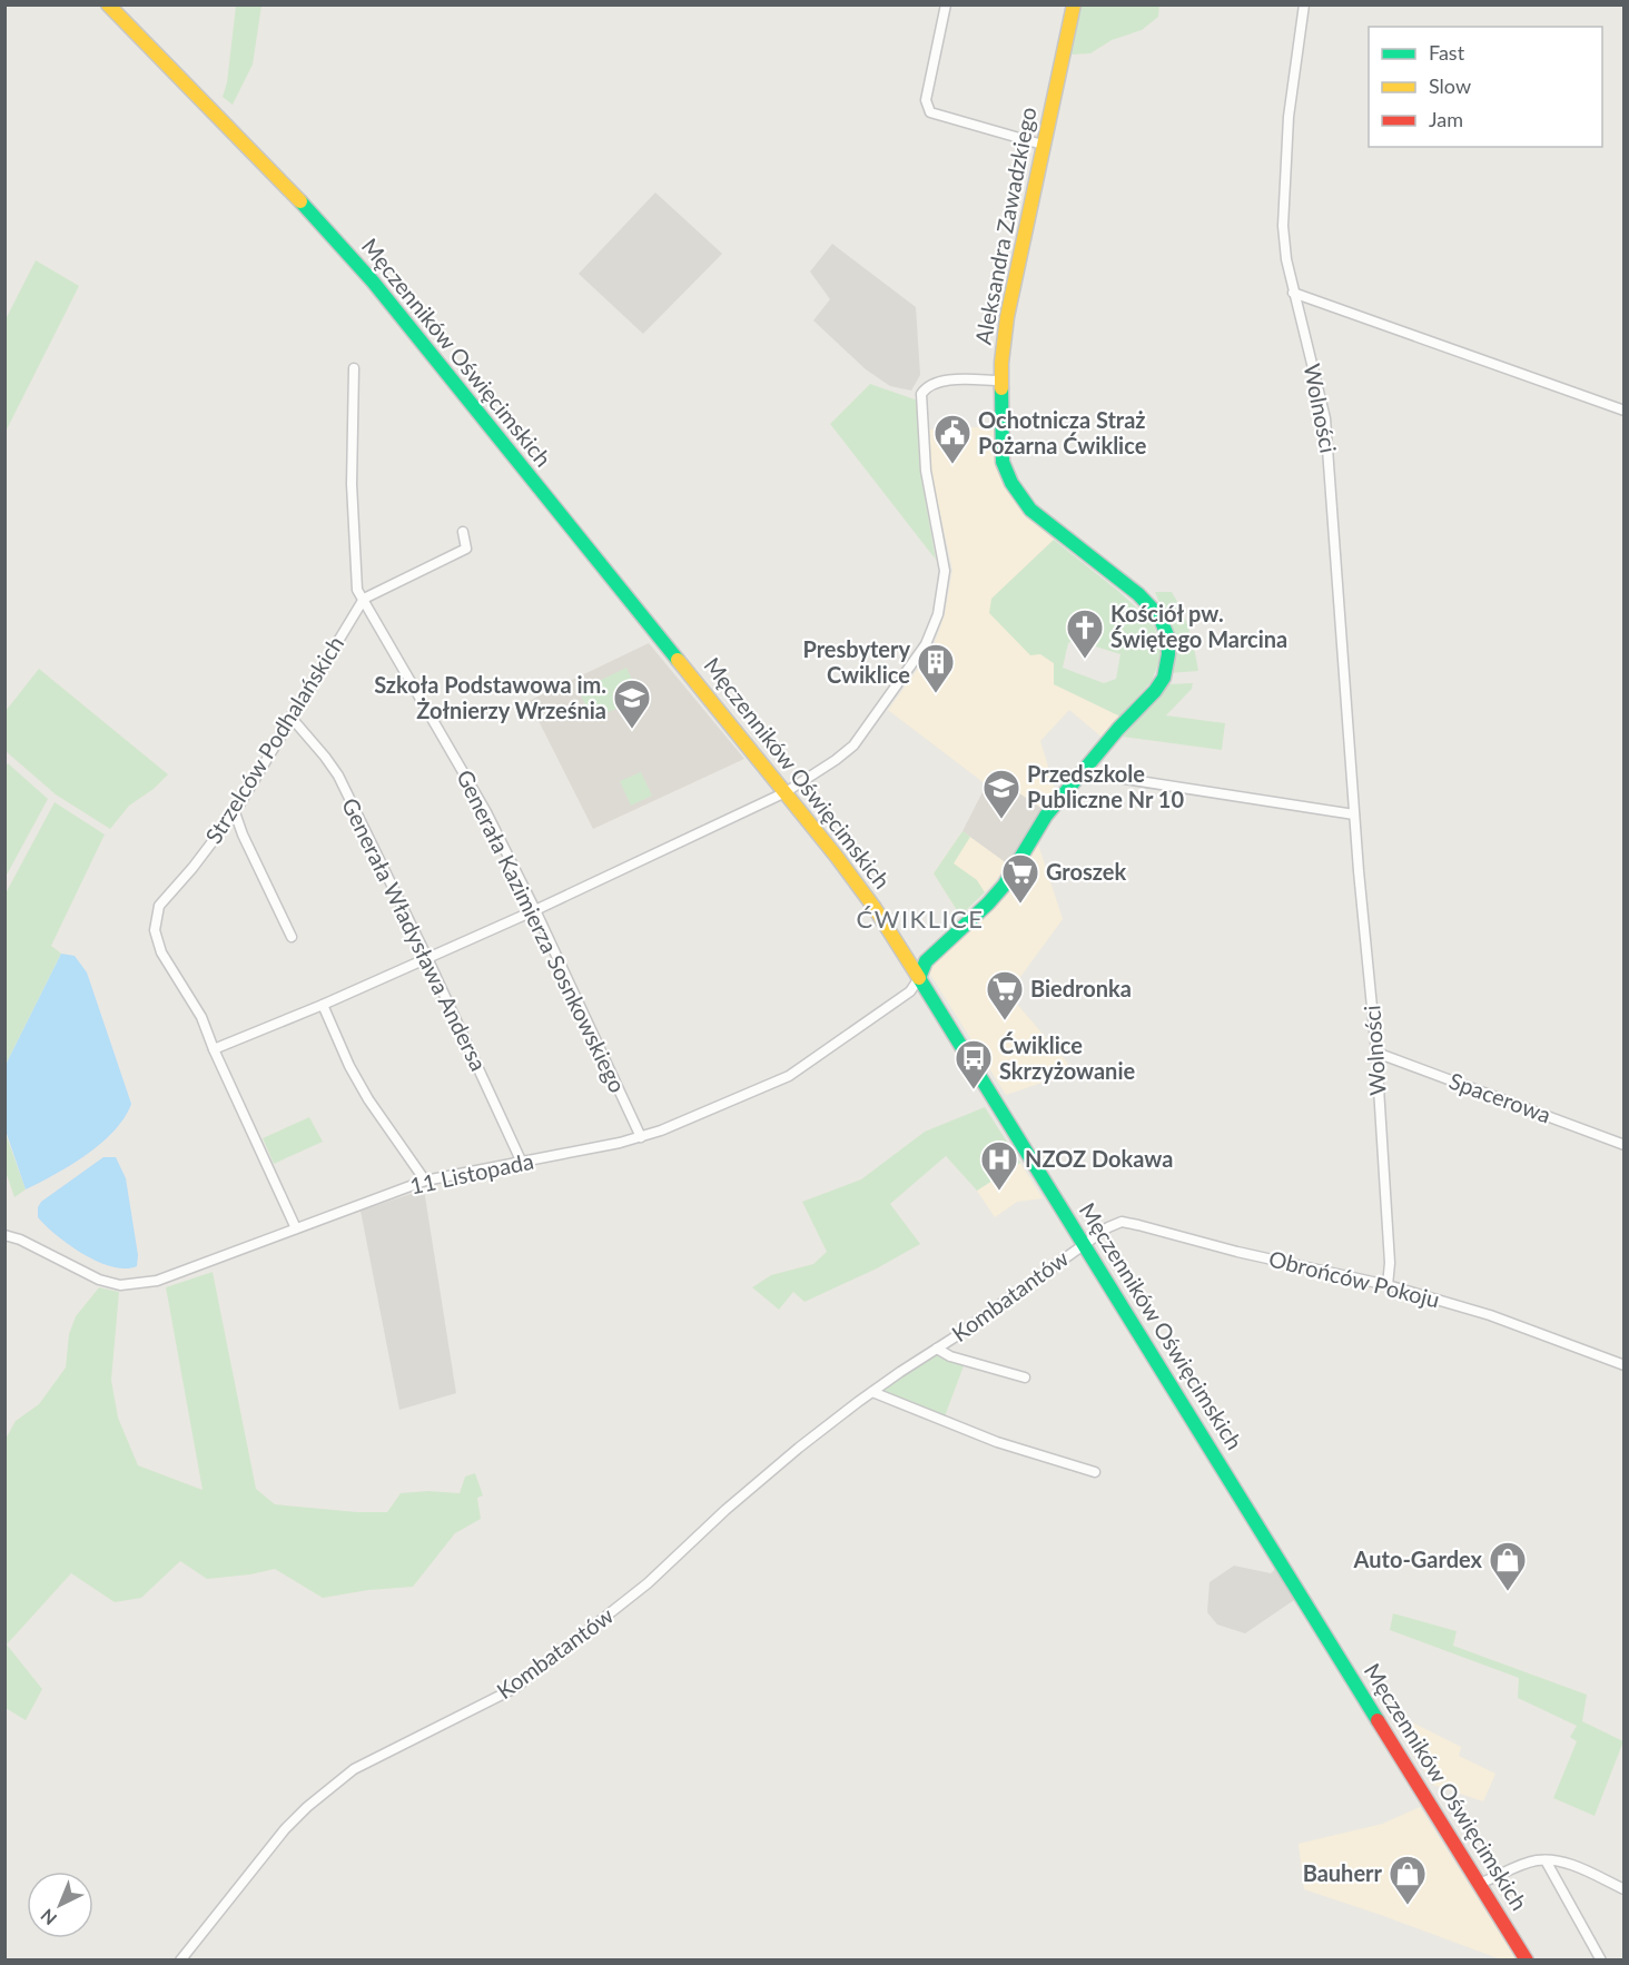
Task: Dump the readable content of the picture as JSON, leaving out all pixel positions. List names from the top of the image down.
{
  "streets": {
    "main road": ["Aleksandra Zawadzkiego", "Męczenników Oświęcimskich"],
    "street": [
      "Wolności",
      "Strzelców Podhalańskich",
      "Generała Kazimierza Sosnkowskiego",
      "Generała Władysława Andersa",
      "Spacerowa",
      "11 Listopada",
      "Obrońców Pokoju",
      "Kombatantów"
    ]
  },
  "crossings": [
    ["Aleksandra Zawadzkiego", "Męczenników Oświęcimskich"],
    ["Aleksandra Zawadzkiego", "11 Listopada"],
    ["Męczenników Oświęcimskich", "11 Listopada"],
    ["Męczenników Oświęcimskich", "Obrońców Pokoju"],
    ["Męczenników Oświęcimskich", "Kombatantów"],
    ["Wolności", "Spacerowa"],
    ["Wolności", "Obrońców Pokoju"],
    ["Strzelców Podhalańskich", "Generała Kazimierza Sosnkowskiego"],
    ["Strzelców Podhalańskich", "Generała Władysława Andersa"],
    ["Strzelców Podhalańskich", "11 Listopada"],
    ["Generała Kazimierza Sosnkowskiego", "11 Listopada"],
    ["Generała Władysława Andersa", "11 Listopada"],
    ["Obrońców Pokoju", "Kombatantów"]
  ],
  "districts": ["ĆWIKLICE"],
  "places": {
    "public building": ["Ochotnicza Straż Pożarna Ćwiklice"],
    "church": ["Kościół pw. Świętego Marcina"],
    "building": ["Presbytery Cwiklice"],
    "school or university": ["Szkoła Podstawowa im. Żołnierzy Września", "Przedszkole Publiczne Nr 10"],
    "supermarket": ["Groszek", "Biedronka"],
    "bus stop": ["Ćwiklice Skrzyżowanie"],
    "hospital": ["NZOZ Dokawa"],
    "shop": ["Auto-Gardex", "Bauherr"]
  },
  "legend": ["Fast", "Slow", "Jam"],
  "north": "bottom left"
}
